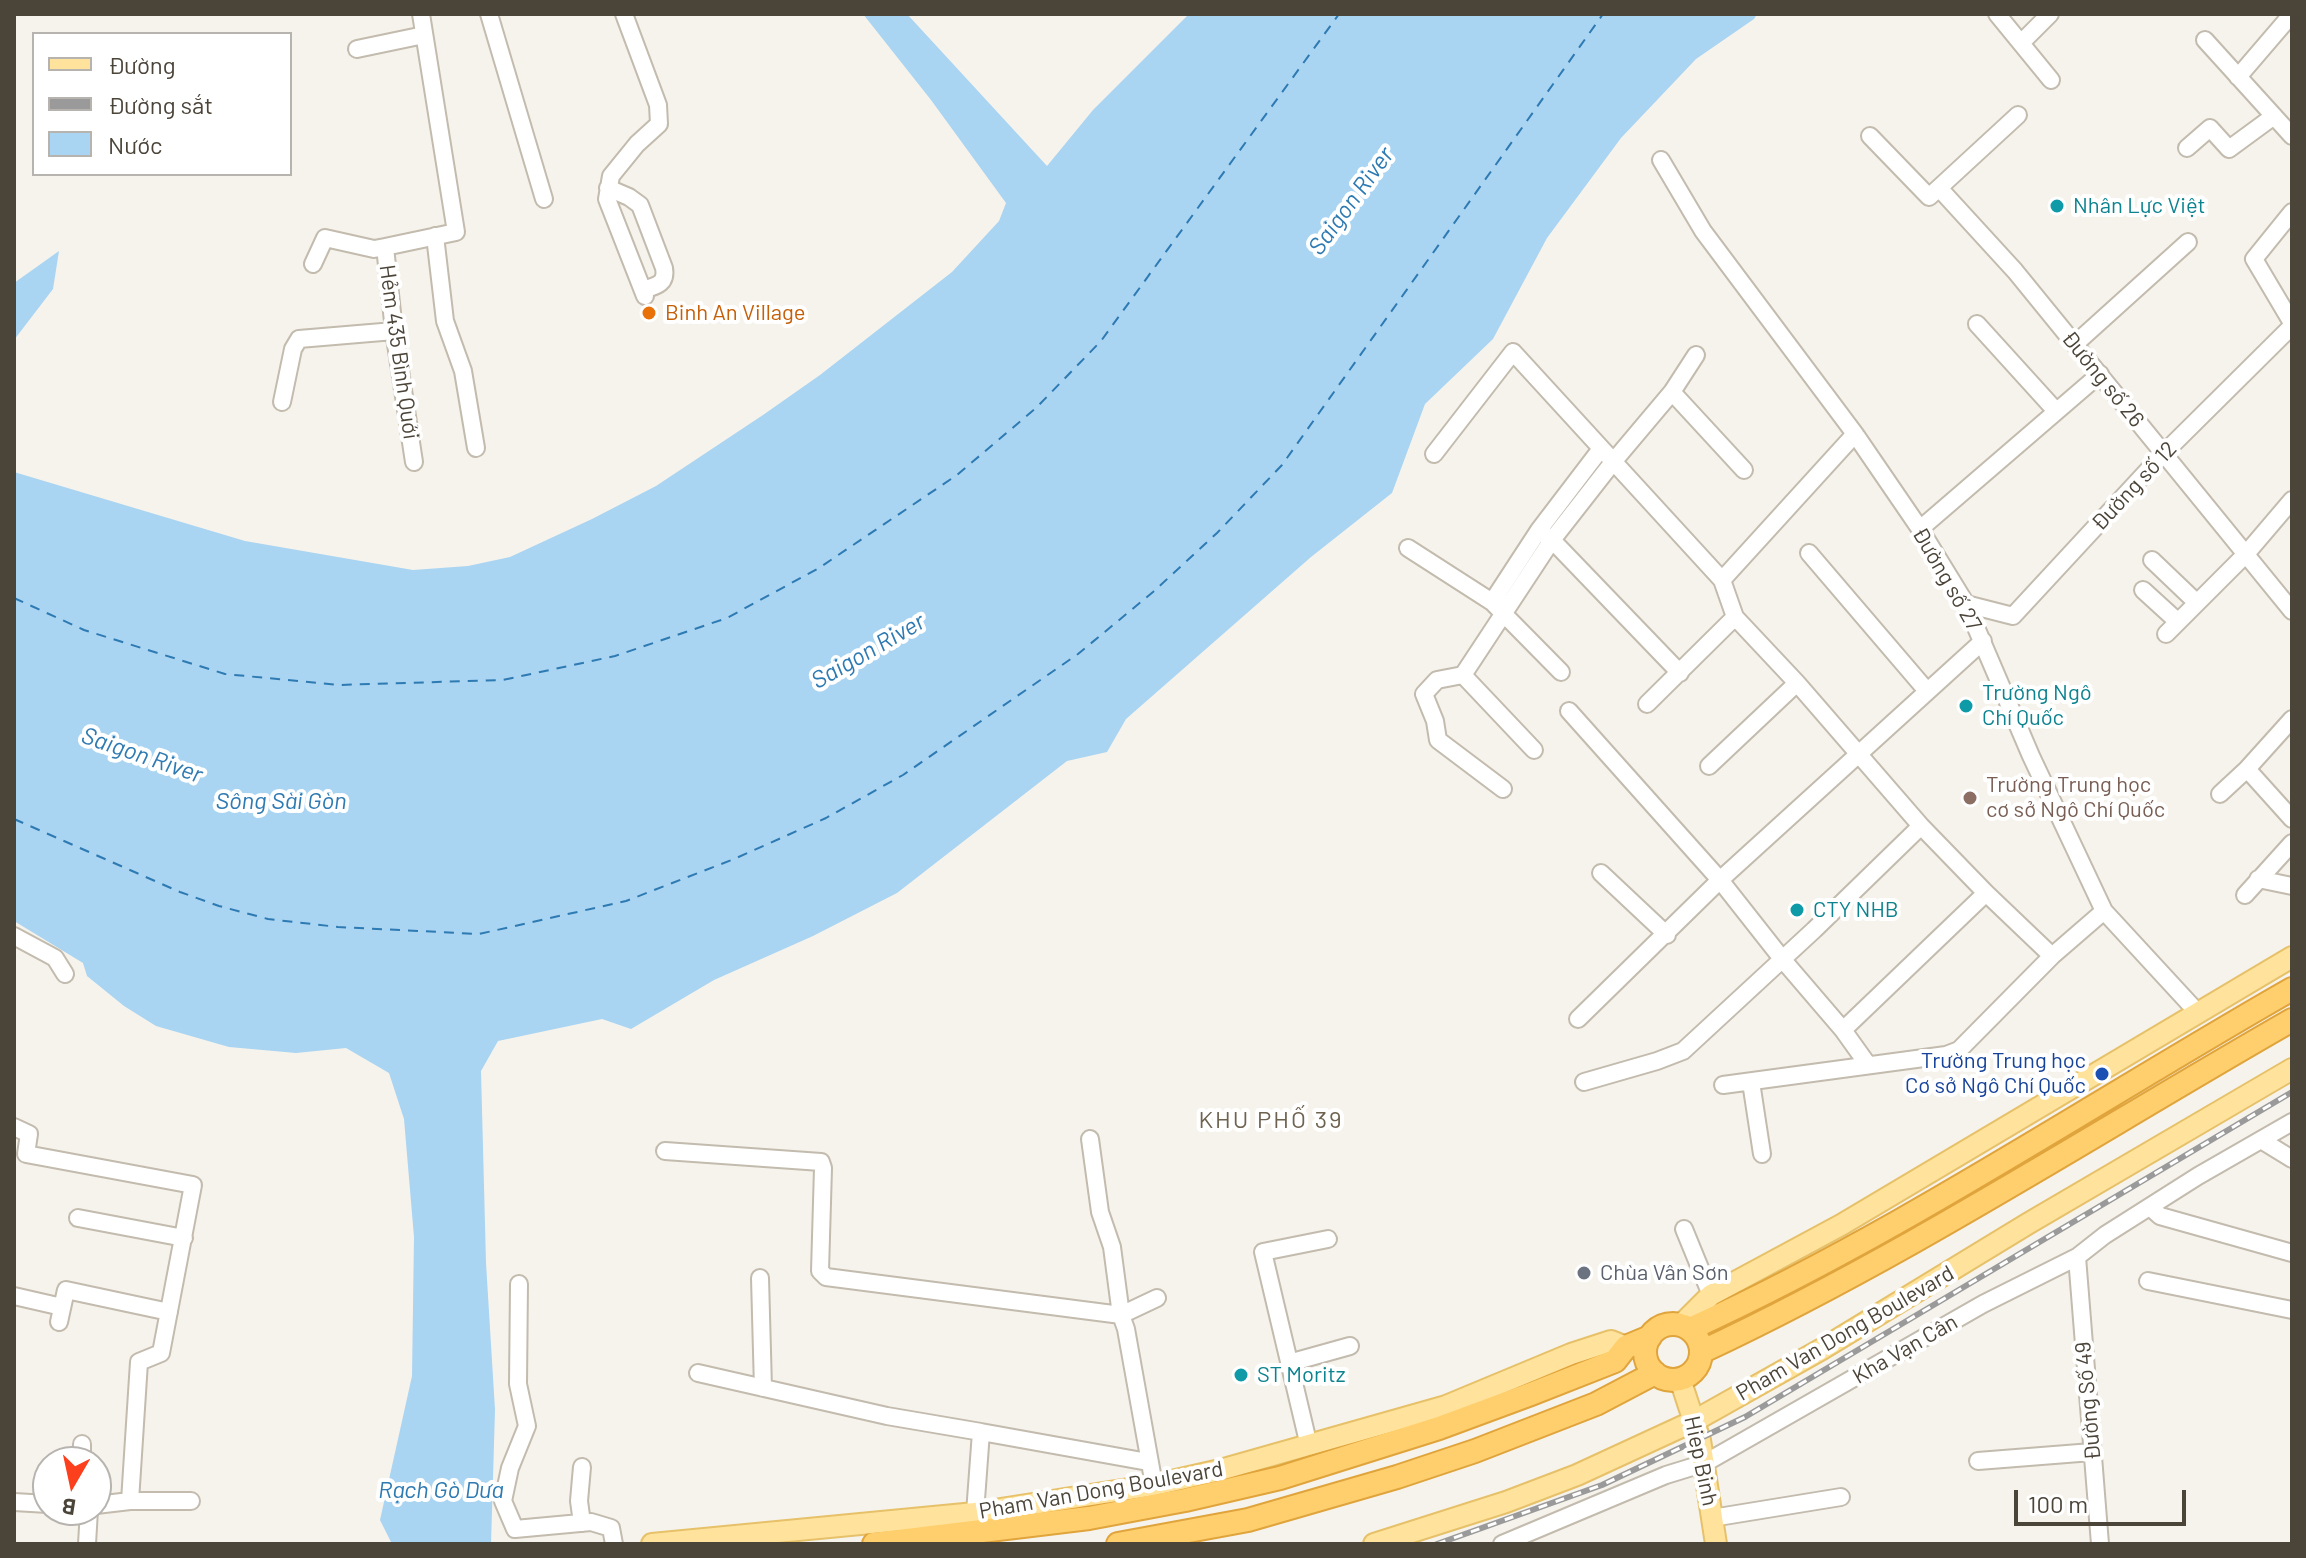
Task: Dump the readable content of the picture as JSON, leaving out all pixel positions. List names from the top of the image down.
{
  "streets": {
    "highway": ["Pham Van Dong Boulevard"],
    "main road": ["Hiep Binh"],
    "street": [
      "Hẻm 435 Bình Quới",
      "Đường số 26",
      "Đường số 12",
      "Đường số 27",
      "Kha Vạn Cân",
      "Đường Số 49"
    ]
  },
  "crossings": [
    ["Đường số 26", "Đường số 12"],
    ["Đường số 12", "Đường số 27"],
    ["Pham Van Dong Boulevard", "Hiep Binh"],
    ["Kha Vạn Cân", "Đường Số 49"],
    ["Kha Vạn Cân", "Hiep Binh"]
  ],
  "districts": ["KHU PHỐ 39"],
  "water": ["Saigon River", "Sông Sài Gòn", "Rạch Gò Dưa"],
  "places": [
    "Nhân Lực Việt",
    "Binh An Village",
    "Trường Ngô Chí Quốc",
    "Trường Trung học cơ sở Ngô Chí Quốc",
    "CTY NHB",
    "Trường Trung học Cơ sở Ngô Chí Quốc",
    "Chùa Vân Sơn",
    "ST Moritz"
  ],
  "legend": ["Đường", "Đường sắt", "Nước"],
  "scale_bar": "100 m",
  "north": "bottom"
}
